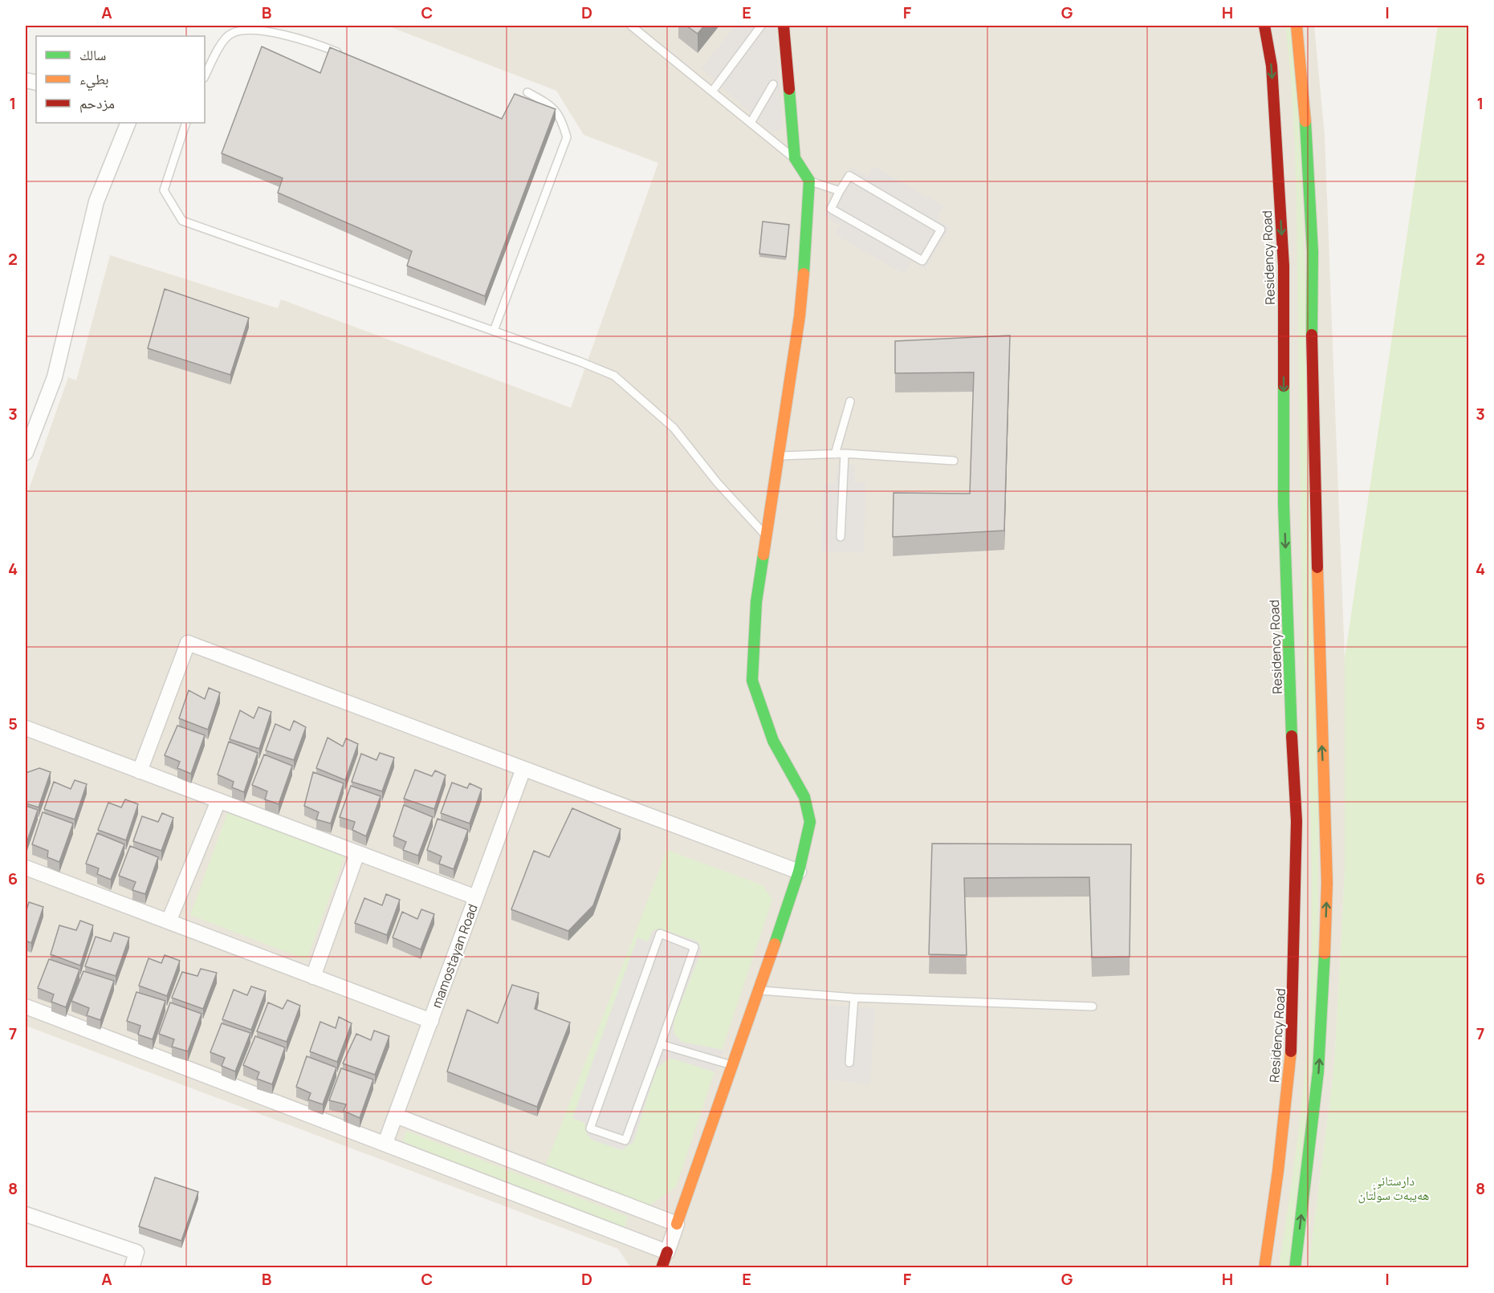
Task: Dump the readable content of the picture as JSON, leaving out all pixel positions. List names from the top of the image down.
{
  "streets": {
    "street": ["Residency Road", "mamostayan Road"]
  },
  "parks": ["دارستانی هەیبەت سوڵتان"],
  "legend": ["سالك", "بطيء", "مزدحم"],
  "grid": {
    "columns": [
      "A",
      "B",
      "C",
      "D",
      "E",
      "F",
      "G",
      "H",
      "I"
    ],
    "rows": [
      "1",
      "2",
      "3",
      "4",
      "5",
      "6",
      "7",
      "8"
    ]
  }
}
